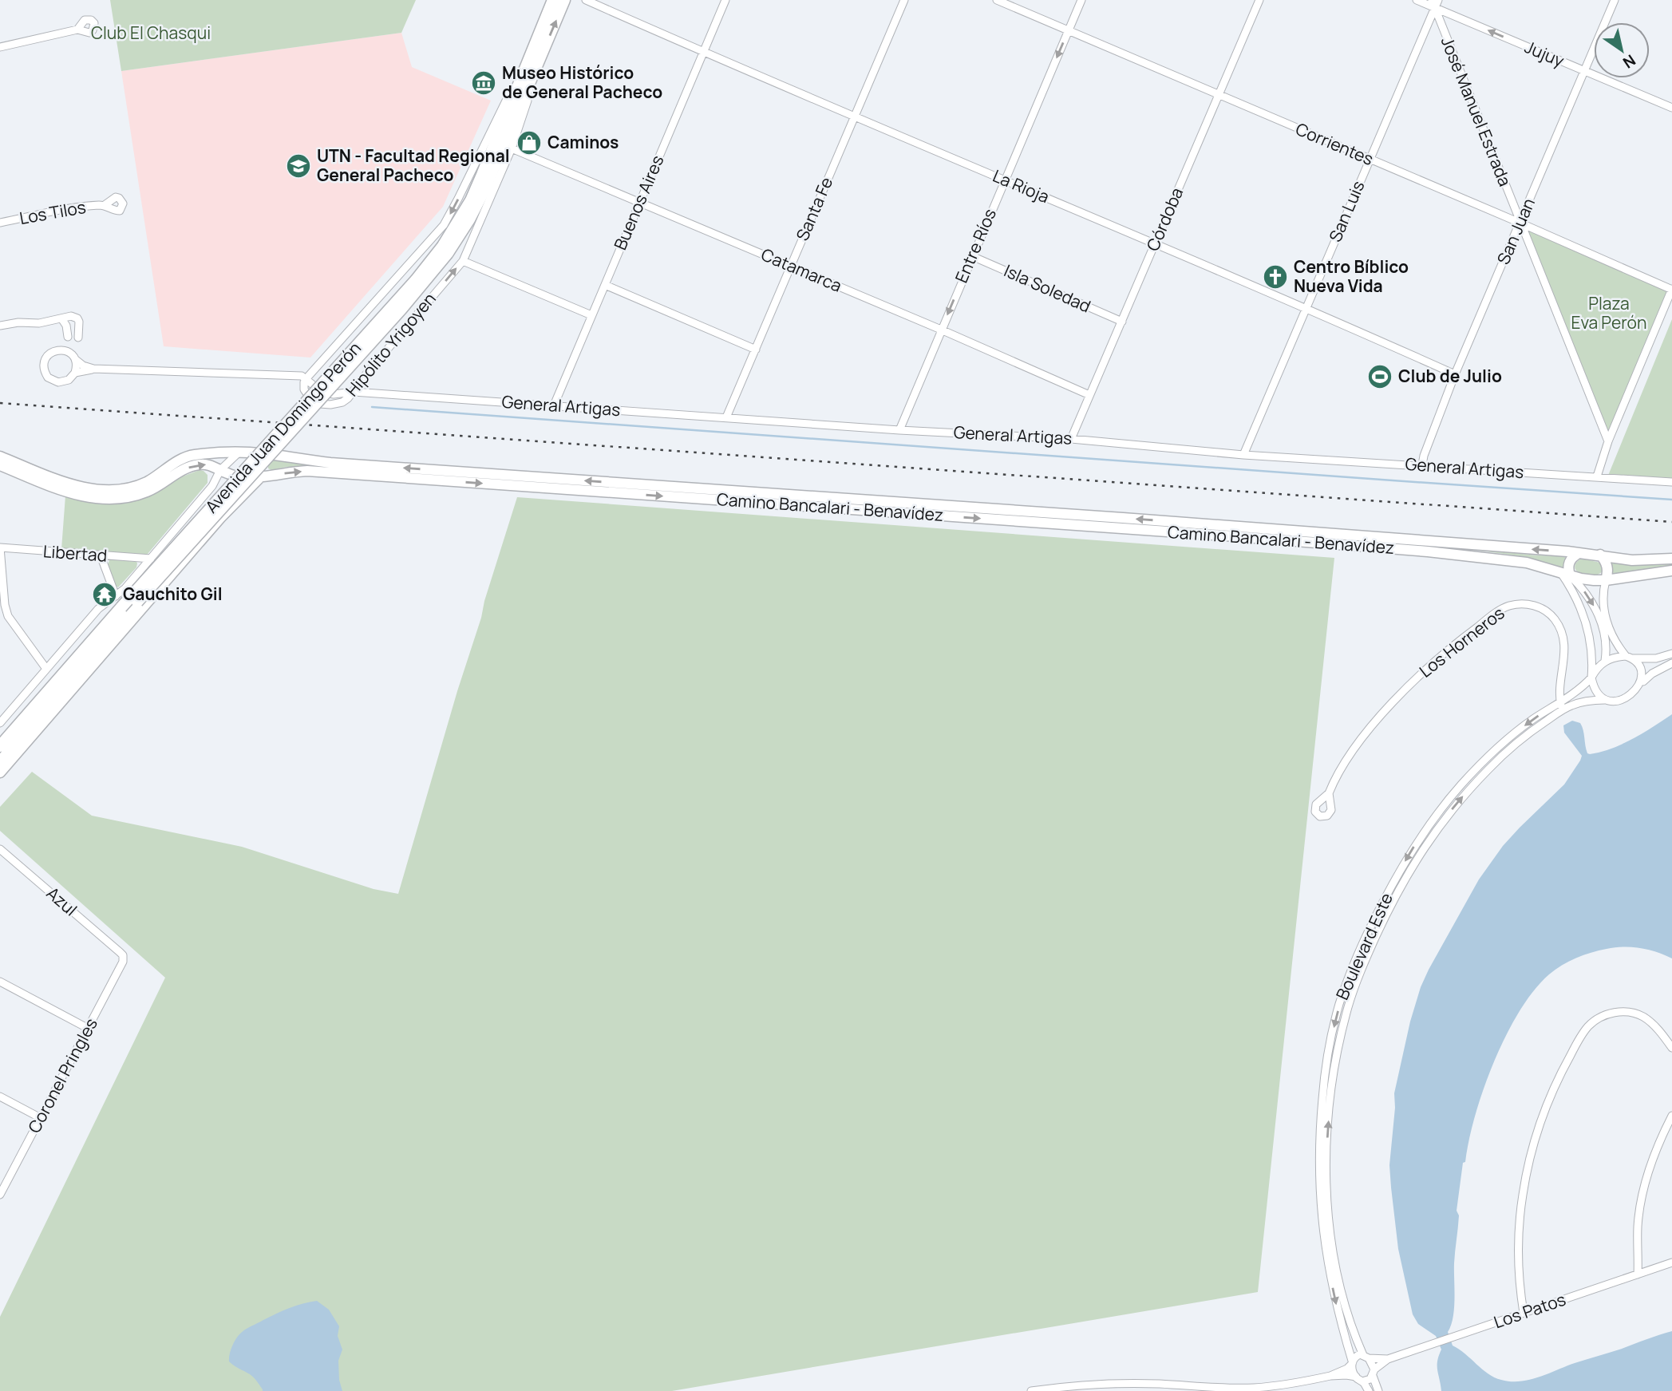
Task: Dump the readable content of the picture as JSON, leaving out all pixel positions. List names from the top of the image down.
{
  "streets": {
    "main road": ["Avenida Juan Domingo Perón", "Camino Bancalari - Benavídez"],
    "street": [
      "Jujuy",
      "José Manuel Estrada",
      "Corrientes",
      "La Rioja",
      "Buenos Aires",
      "Santa Fe",
      "San Luis",
      "Los Tilos",
      "Córdoba",
      "San Juan",
      "Entre Ríos",
      "Catamarca",
      "Isla Soledad",
      "Hipólito Yrigoyen",
      "General Artigas",
      "Libertad",
      "Los Horneros",
      "Azul",
      "Boulevard Este",
      "Coronel Pringles",
      "Los Patos"
    ]
  },
  "crossings": [
    ["Jujuy", "José Manuel Estrada"],
    ["Jujuy", "San Luis"],
    ["Jujuy", "San Juan"],
    ["José Manuel Estrada", "Corrientes"],
    ["José Manuel Estrada", "San Luis"],
    ["José Manuel Estrada", "San Juan"],
    ["Corrientes", "San Luis"],
    ["Corrientes", "Córdoba"],
    ["Corrientes", "San Juan"],
    ["Corrientes", "Entre Ríos"],
    ["La Rioja", "Buenos Aires"],
    ["La Rioja", "Santa Fe"],
    ["La Rioja", "San Luis"],
    ["La Rioja", "Córdoba"],
    ["La Rioja", "San Juan"],
    ["La Rioja", "Entre Ríos"],
    ["Buenos Aires", "Catamarca"],
    ["Buenos Aires", "General Artigas"],
    ["Santa Fe", "Catamarca"],
    ["Santa Fe", "General Artigas"],
    ["San Luis", "General Artigas"],
    ["Córdoba", "Catamarca"],
    ["Córdoba", "Isla Soledad"],
    ["Córdoba", "General Artigas"],
    ["San Juan", "General Artigas"],
    ["Entre Ríos", "Catamarca"],
    ["Entre Ríos", "Isla Soledad"],
    ["Entre Ríos", "General Artigas"],
    ["Catamarca", "Hipólito Yrigoyen"],
    ["Hipólito Yrigoyen", "General Artigas"],
    ["Los Horneros", "Boulevard Este"],
    ["Azul", "Coronel Pringles"],
    ["Boulevard Este", "Los Patos"]
  ],
  "one_way": ["Jujuy", "Entre Ríos"],
  "parks": ["Club El Chasqui", "Plaza Eva Perón"],
  "places": {
    "museum": ["Museo Histórico de General Pacheco"],
    "shop": ["Caminos"],
    "school or university": ["UTN - Facultad Regional General Pacheco"],
    "church": ["Centro Bíblico Nueva Vida"],
    "sports": ["Club de Julio"],
    "temple": ["Gauchito Gil"]
  },
  "north": "bottom right"
}
